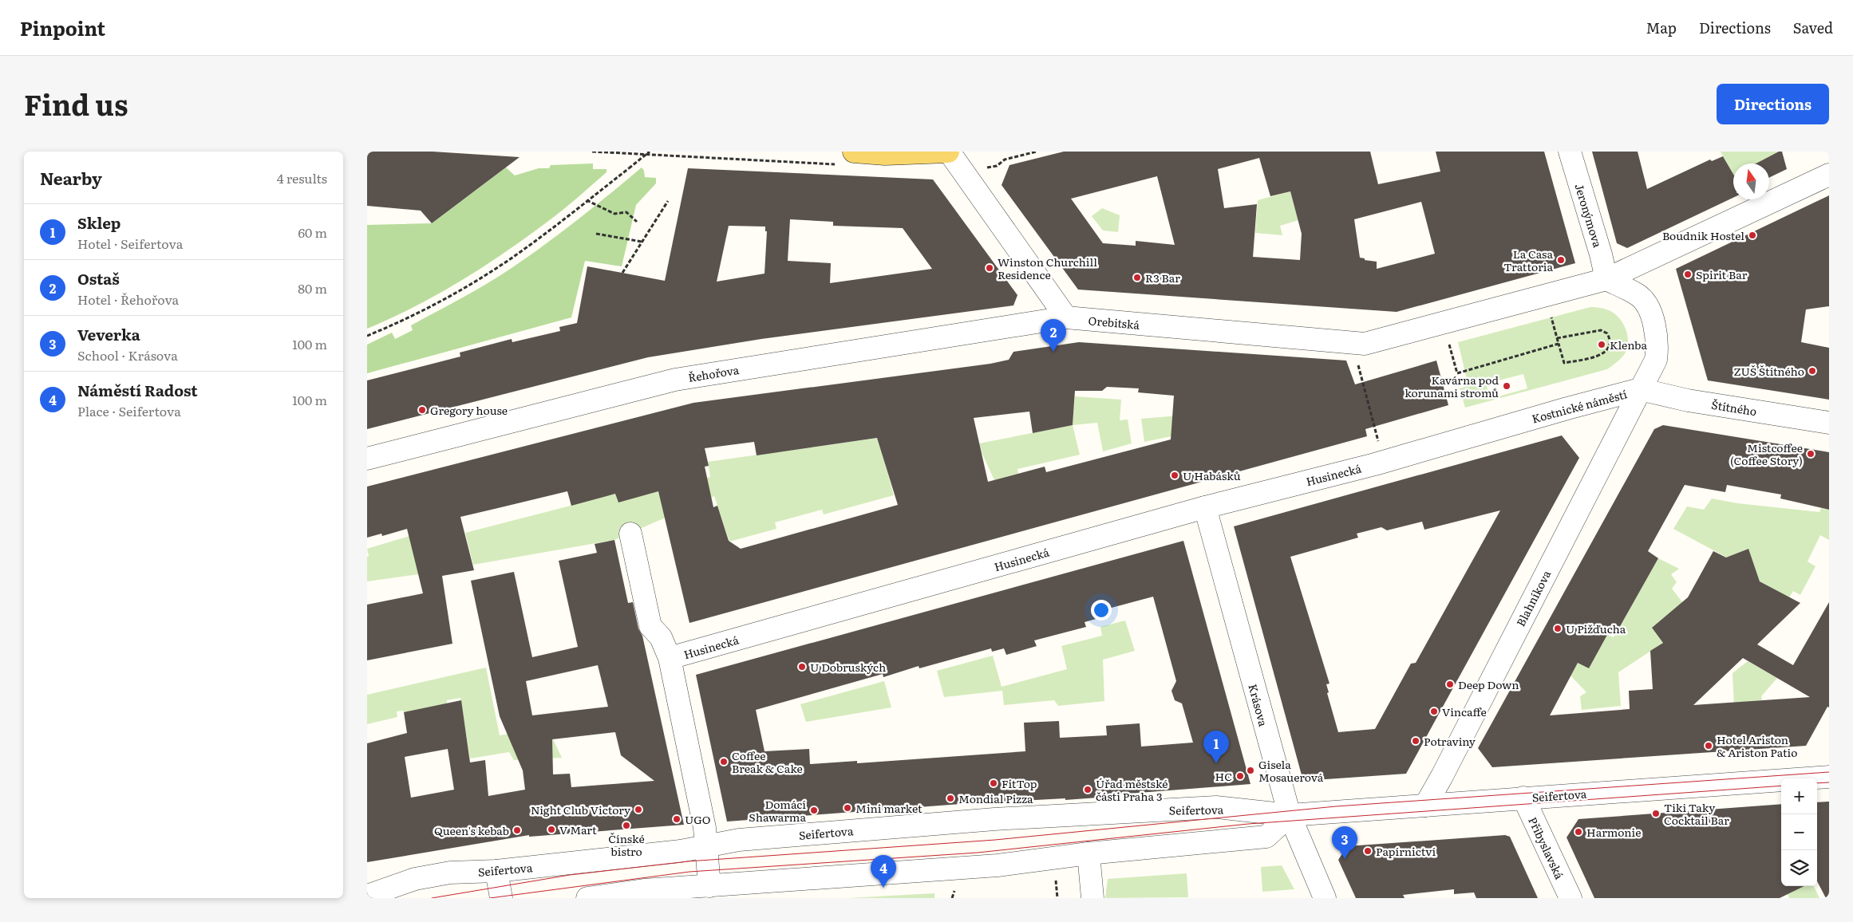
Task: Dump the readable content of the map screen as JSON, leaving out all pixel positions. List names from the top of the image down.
{
  "streets": {
    "street": [
      "Jeronýmova",
      "Orebitská",
      "Řehořova",
      "Kostnické náměstí",
      "Štítného",
      "Husinecká",
      "Blahníkova",
      "Krásova",
      "Seifertova",
      "Přibyslavská"
    ]
  },
  "crossings": [
    ["Jeronýmova", "Kostnické náměstí"],
    ["Orebitská", "Řehořova"],
    ["Kostnické náměstí", "Štítného"],
    ["Kostnické náměstí", "Husinecká"],
    ["Kostnické náměstí", "Blahníkova"],
    ["Štítného", "Blahníkova"],
    ["Husinecká", "Krásova"],
    ["Husinecká", "Seifertova"],
    ["Blahníkova", "Seifertova"],
    ["Krásova", "Seifertova"],
    ["Seifertova", "Přibyslavská"]
  ],
  "places": [
    "Boudnik Hostel",
    "La Casa Trattoria",
    "Winston Churchill Residence",
    "Spirit Bar",
    "R3 Bar",
    "Klenba",
    "ZUŠ Štítného",
    "Kavárna pod korunami stromů",
    "Gregory house",
    "Mistcoffee (Coffee Story)",
    "U Habásků",
    "U Pižďucha",
    "U Dobruských",
    "Deep Down",
    "Vincaffe",
    "Potraviny",
    "Hotel Ariston & Ariston Patio",
    "Coffee Break & Cake",
    "Gisela Mosauerová",
    "HC",
    "FitTop",
    "Úřad městské části Praha 3",
    "Mondial Pizza",
    "Mini market",
    "Night Club Victory",
    "Domácí Shawarma",
    "Tiki Taky Cocktail Bar",
    "UGO",
    "Čínské bistro",
    "V Mart",
    "Queen's kebab",
    "Harmonie",
    "Papírnictví"
  ],
  "north": "top",
  "page": {
    "header": "Pinpoint",
    "nav": ["Map", "Directions", "Saved"],
    "title": "Find us",
    "buttons": "Directions",
    "heading": ["Nearby", "4 results"],
    "list": [
      {
        "mark": "1",
        "name": "Sklep",
        "note": "Hotel · Seifertova",
        "value": "60 m"
      },
      {
        "mark": "2",
        "name": "Ostaš",
        "note": "Hotel · Řehořova",
        "value": "80 m"
      },
      {
        "mark": "3",
        "name": "Veverka",
        "note": "School · Krásova",
        "value": "100 m"
      },
      {
        "mark": "4",
        "name": "Náměstí Radost",
        "note": "Place · Seifertova",
        "value": "100 m"
      }
    ],
    "pins": [
      "2",
      "1",
      "3",
      "4"
    ],
    "map_buttons": ["+", "−"]
  }
}
